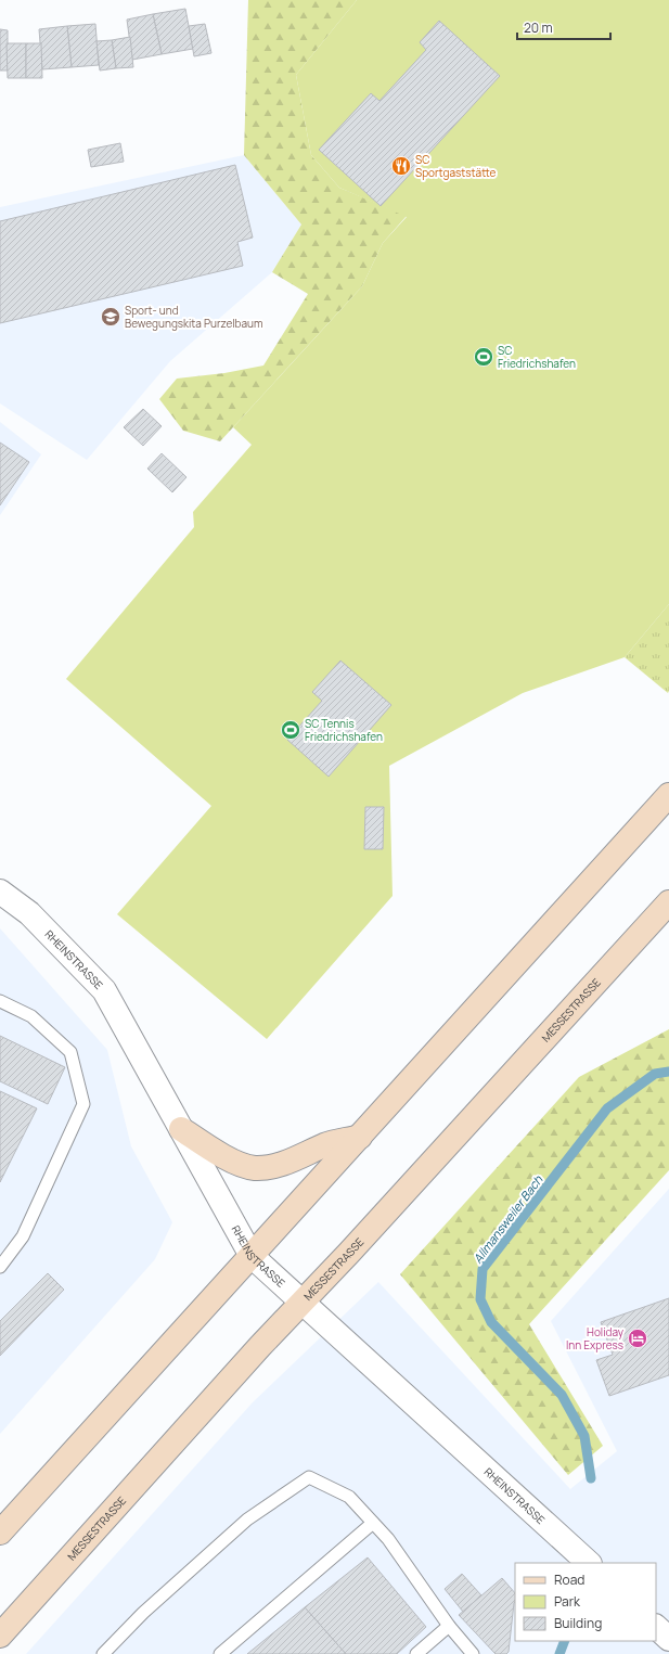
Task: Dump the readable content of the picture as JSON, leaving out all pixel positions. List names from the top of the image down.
{
  "streets": {
    "street": ["RHEINSTRASSE", "MESSESTRASSE"]
  },
  "crossings": [
    ["RHEINSTRASSE", "MESSESTRASSE"]
  ],
  "water": ["Allmansweiler Bach"],
  "places": {
    "restaurant": ["SC Sportgaststätte"],
    "school or university": ["Sport- und Bewegungskita Purzelbaum"],
    "sports": ["SC Friedrichshafen", "SC Tennis Friedrichshafen"],
    "hotel": ["Holiday Inn Express"]
  },
  "legend": ["Road", "Park", "Building"],
  "scale_bar": "20 m"
}
